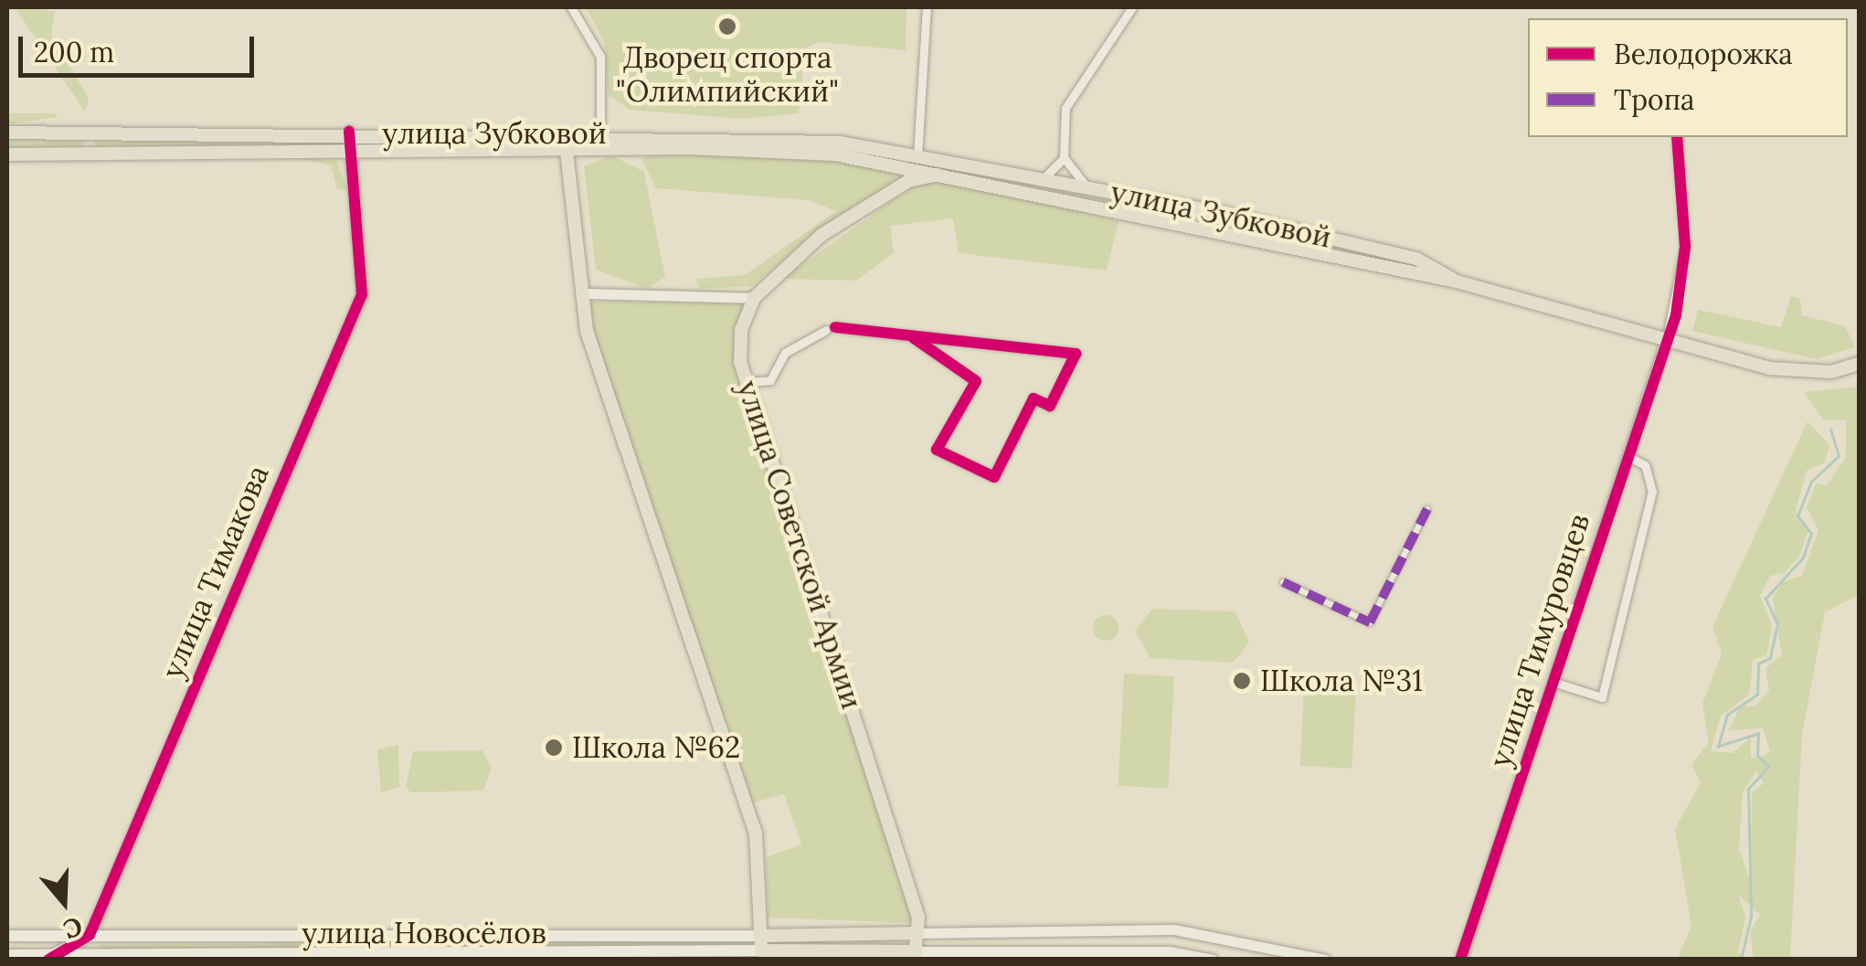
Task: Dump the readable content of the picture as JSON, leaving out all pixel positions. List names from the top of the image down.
{
  "streets": {
    "main road": ["улица Зубковой", "улица Советской Армии", "улица Новосёлов"],
    "street": ["улица Тимакова", "улица Тимуровцев"]
  },
  "crossings": [
    ["улица Зубковой", "улица Тимакова"],
    ["улица Зубковой", "улица Тимуровцев"],
    ["улица Советской Армии", "улица Новосёлов"],
    ["улица Тимакова", "улица Новосёлов"]
  ],
  "places": ["Дворец спорта \"Олимпийский\"", "Школа №31", "Школа №62"],
  "legend": ["Велодорожка", "Тропа"],
  "scale_bar": "200 m",
  "north": "bottom"
}
